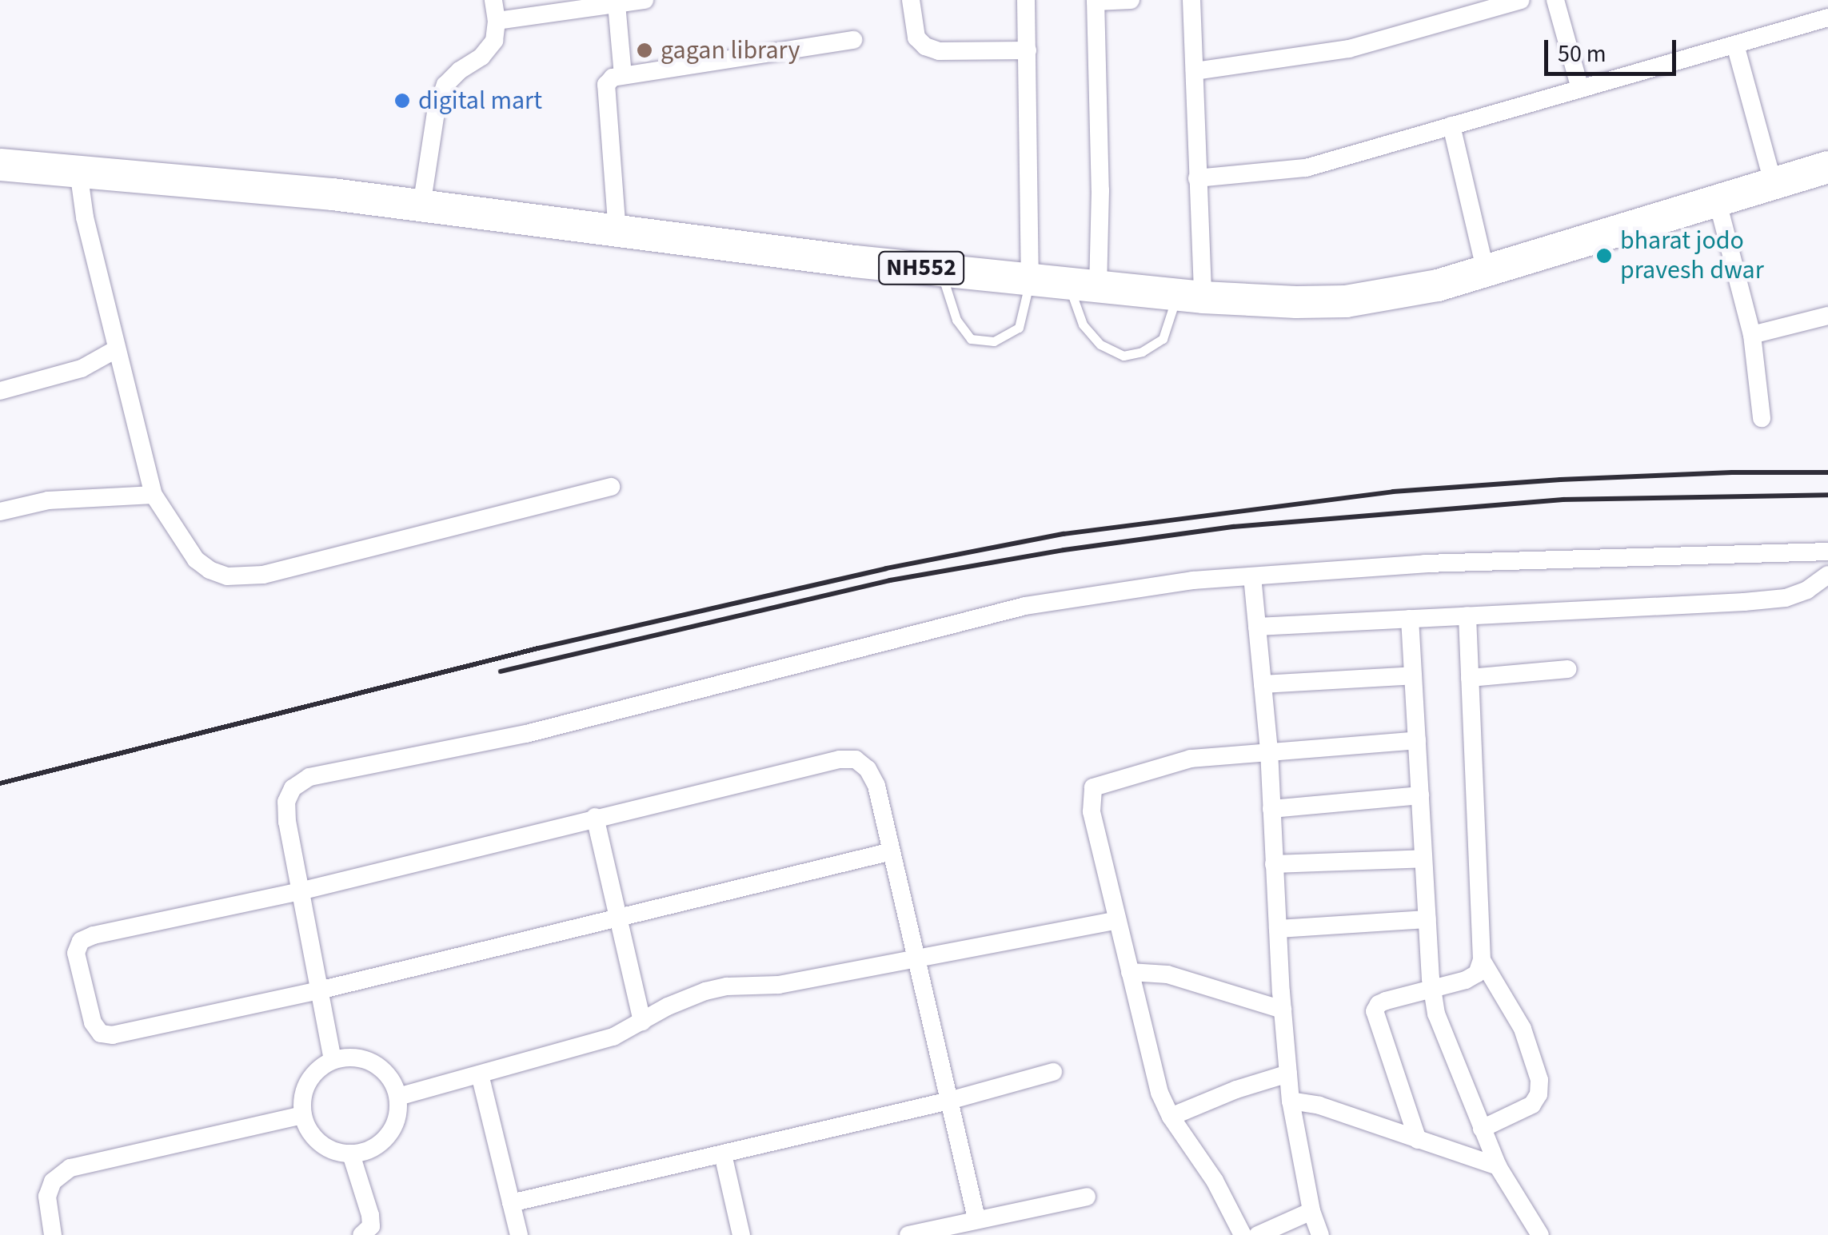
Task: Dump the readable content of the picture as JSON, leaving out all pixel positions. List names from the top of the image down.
{
  "streets": {
    "highway": ["NH552"]
  },
  "places": ["gagan library", "digital mart", "bharat jodo pravesh dwar"],
  "scale_bar": "50 m"
}
